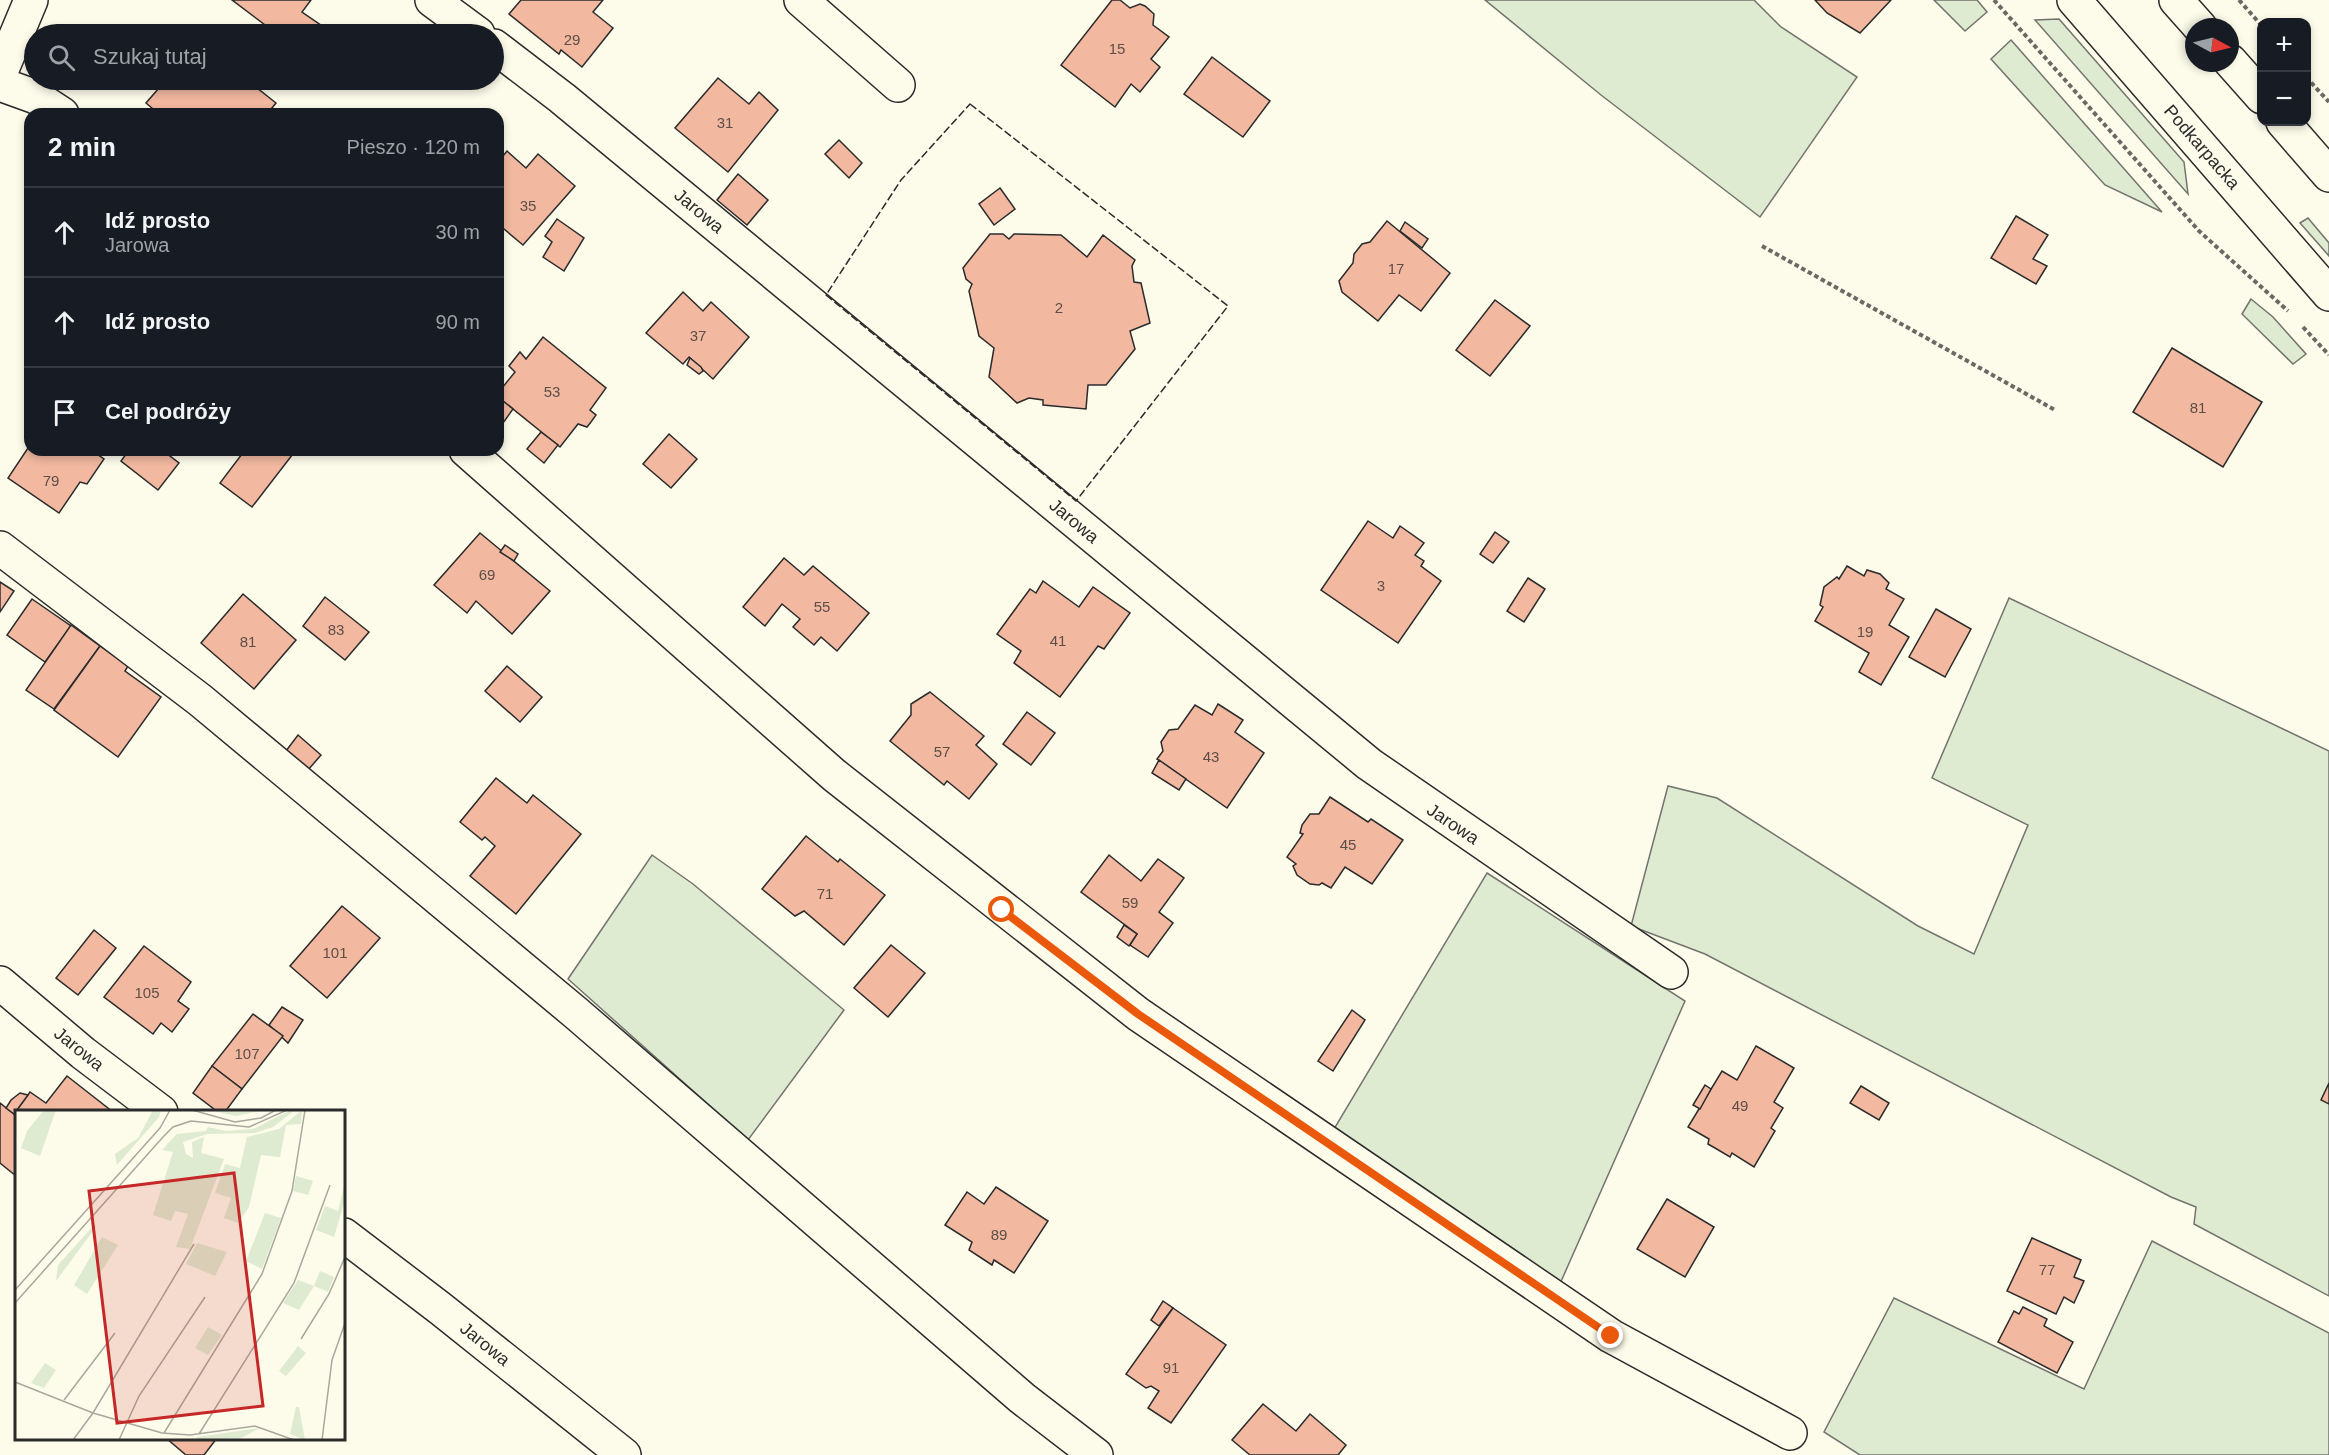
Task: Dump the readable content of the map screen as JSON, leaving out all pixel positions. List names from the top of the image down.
{
  "streets": {
    "main road": ["Podkarpacka", "Jarowa"]
  },
  "house_numbers": [
    "29",
    "15",
    "31",
    "35",
    "17",
    "2",
    "37",
    "53",
    "81",
    "79",
    "69",
    "3",
    "55",
    "83",
    "19",
    "41",
    "81",
    "57",
    "43",
    "45",
    "71",
    "59",
    "101",
    "105",
    "107",
    "49",
    "89",
    "77",
    "91"
  ],
  "north": "right",
  "page": {
    "map_buttons": ["+", "−"],
    "search": "Szukaj tutaj",
    "heading": ["2 min", "Pieszo · 120 m"],
    "list": [
      ["Idź prosto", "Jarowa", "30 m"],
      ["Idź prosto", "90 m"],
      "Cel podróży"
    ]
  }
}
